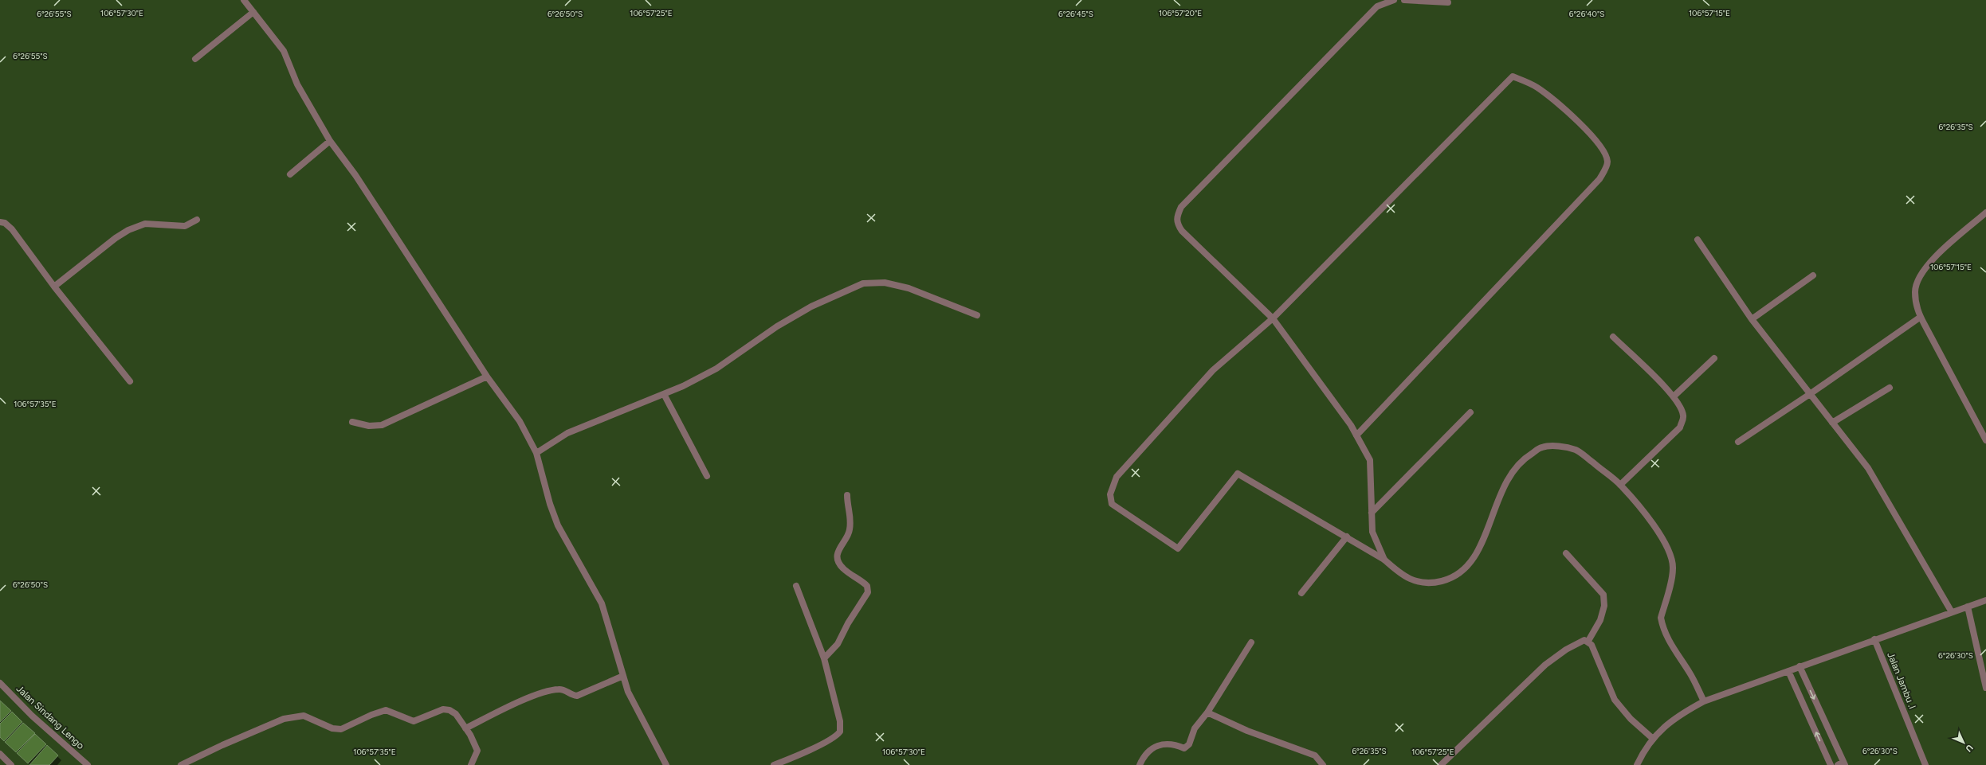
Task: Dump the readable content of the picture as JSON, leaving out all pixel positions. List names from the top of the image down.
{
  "streets": {
    "street": ["Jalan Jambu .I", "Jalan Sindang Lengo"]
  },
  "north": "bottom right",
  "coordinates": [
    "106°57'30\"E",
    "106°57'25\"E",
    "106°57'20\"E",
    "106°57'15\"E",
    "6°26'55\"S",
    "6°26'50\"S",
    "6°26'45\"S",
    "6°26'40\"S",
    "6°26'35\"S",
    "106°57'35\"E",
    "6°26'30\"S"
  ]
}
